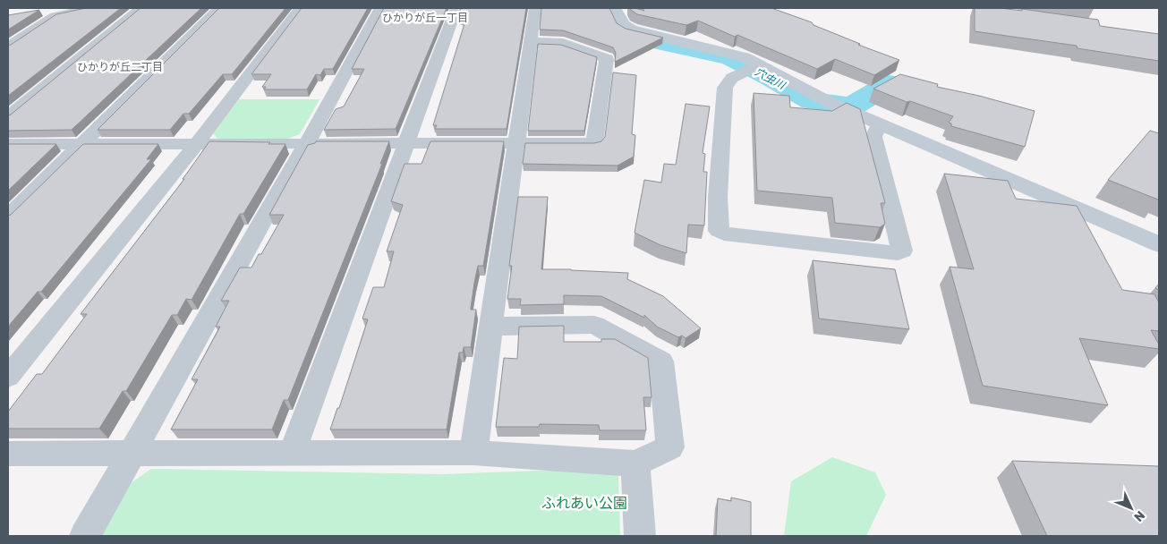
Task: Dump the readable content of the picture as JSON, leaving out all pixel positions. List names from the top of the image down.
{
  "districts": ["ひかりが丘一丁目", "ひかりが丘二丁目"],
  "water": ["穴虫川"],
  "parks": ["ふれあい公園"],
  "north": "bottom right"
}
